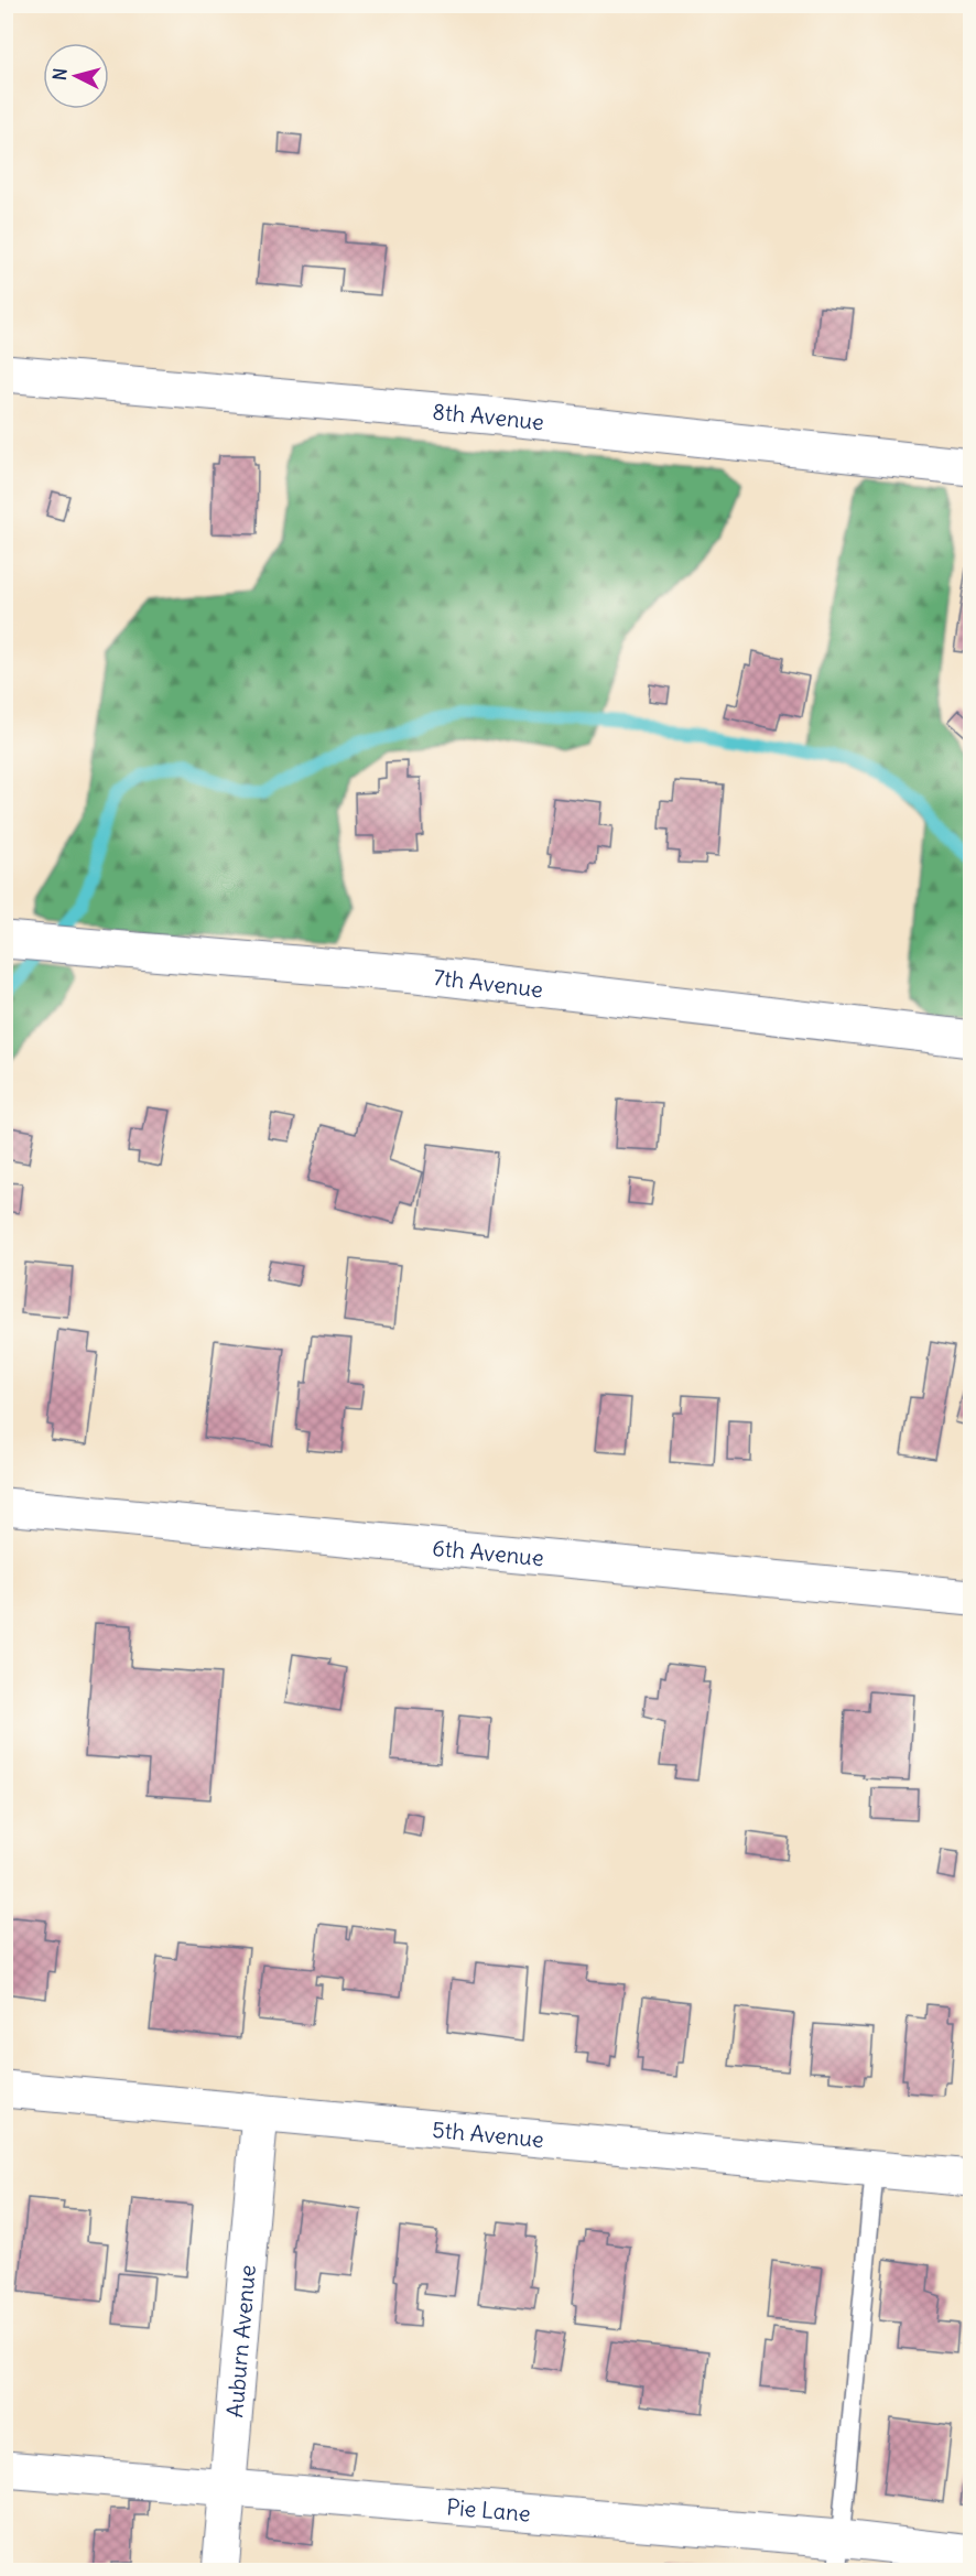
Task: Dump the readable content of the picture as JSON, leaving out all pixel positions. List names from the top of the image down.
{
  "streets": {
    "street": [
      "8th Avenue",
      "7th Avenue",
      "6th Avenue",
      "5th Avenue",
      "Auburn Avenue",
      "Pie Lane"
    ]
  },
  "crossings": [
    ["5th Avenue", "Auburn Avenue"],
    ["Auburn Avenue", "Pie Lane"]
  ],
  "north": "left"
}
